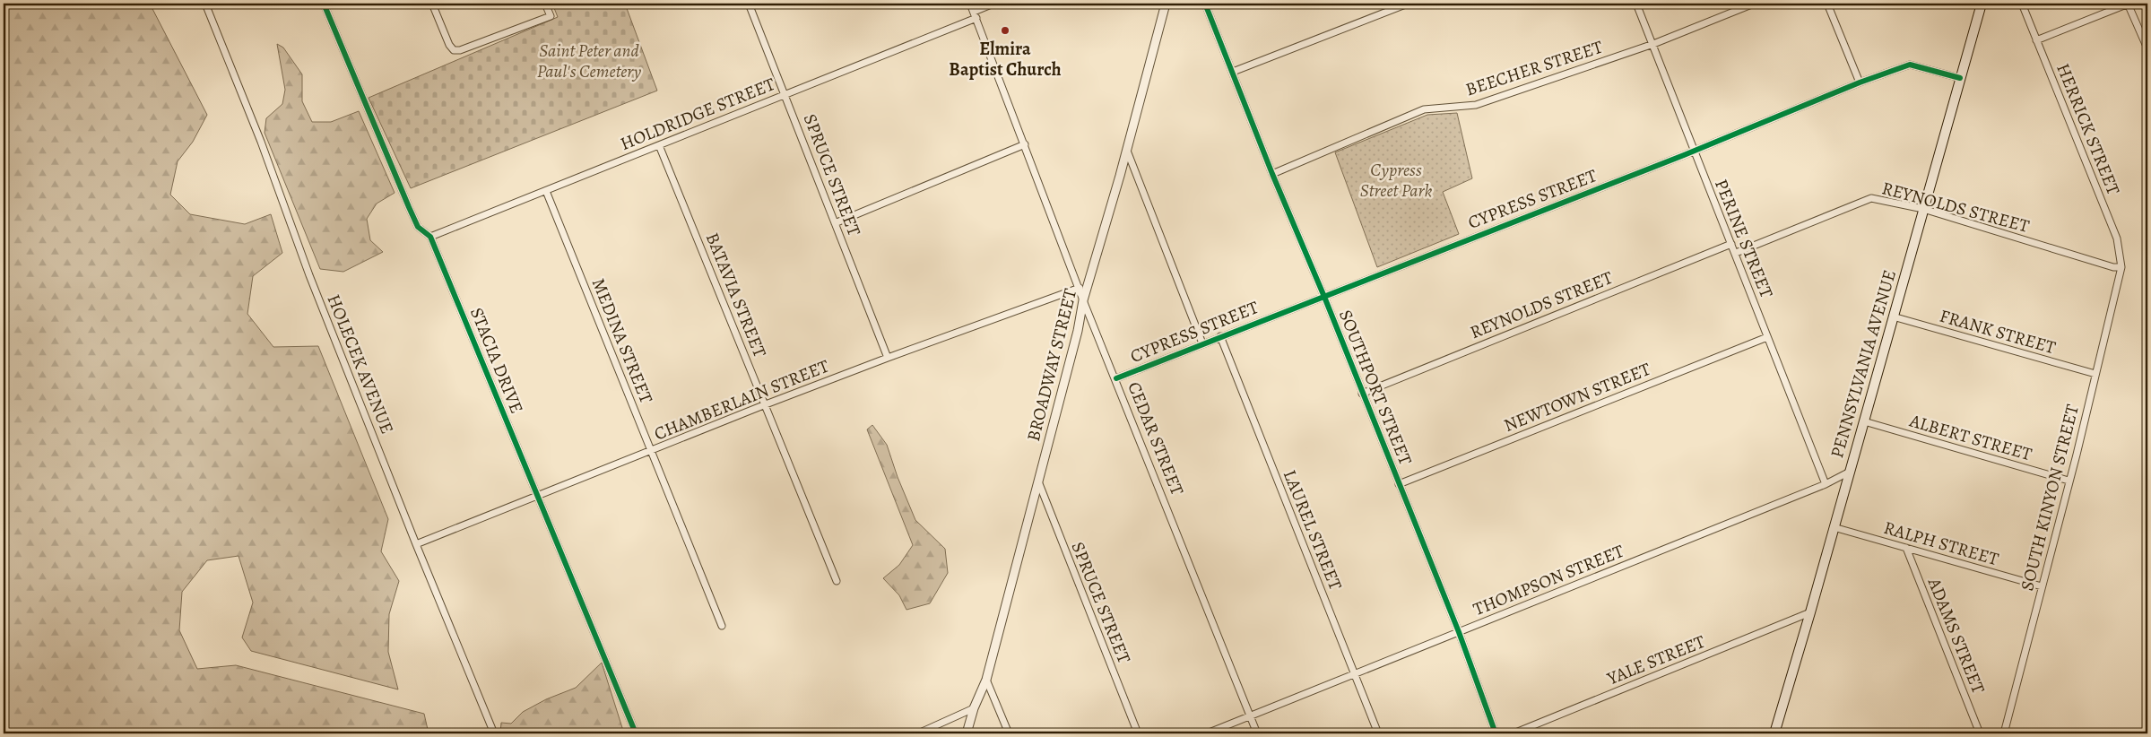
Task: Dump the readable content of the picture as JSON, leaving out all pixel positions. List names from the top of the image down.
{
  "streets": {
    "main road": ["PENNSYLVANIA AVENUE"],
    "street": [
      "BEECHER STREET",
      "HOLDRIDGE STREET",
      "HERRICK STREET",
      "SPRUCE STREET",
      "CYPRESS STREET",
      "REYNOLDS STREET",
      "PERINE STREET",
      "BATAVIA STREET",
      "FRANK STREET",
      "MEDINA STREET",
      "STACIA DRIVE",
      "HOLECEK AVENUE",
      "BROADWAY STREET",
      "SOUTHPORT STREET",
      "NEWTOWN STREET",
      "CHAMBERLAIN STREET",
      "ALBERT STREET",
      "CEDAR STREET",
      "SOUTH KINYON STREET",
      "LAUREL STREET",
      "RALPH STREET",
      "THOMPSON STREET",
      "ADAMS STREET",
      "YALE STREET"
    ]
  },
  "crossings": [
    ["BEECHER STREET", "PERINE STREET"],
    ["BEECHER STREET", "SOUTHPORT STREET"],
    ["HOLDRIDGE STREET", "SPRUCE STREET"],
    ["HOLDRIDGE STREET", "BATAVIA STREET"],
    ["HOLDRIDGE STREET", "MEDINA STREET"],
    ["HOLDRIDGE STREET", "STACIA DRIVE"],
    ["HOLDRIDGE STREET", "CEDAR STREET"],
    ["HERRICK STREET", "REYNOLDS STREET"],
    ["HERRICK STREET", "SOUTH KINYON STREET"],
    ["SPRUCE STREET", "BROADWAY STREET"],
    ["SPRUCE STREET", "CHAMBERLAIN STREET"],
    ["CYPRESS STREET", "PERINE STREET"],
    ["CYPRESS STREET", "PENNSYLVANIA AVENUE"],
    ["CYPRESS STREET", "SOUTHPORT STREET"],
    ["CYPRESS STREET", "CEDAR STREET"],
    ["CYPRESS STREET", "LAUREL STREET"],
    ["REYNOLDS STREET", "PERINE STREET"],
    ["REYNOLDS STREET", "PENNSYLVANIA AVENUE"],
    ["REYNOLDS STREET", "SOUTHPORT STREET"],
    ["REYNOLDS STREET", "SOUTH KINYON STREET"],
    ["PERINE STREET", "NEWTOWN STREET"],
    ["PERINE STREET", "THOMPSON STREET"],
    ["BATAVIA STREET", "CHAMBERLAIN STREET"],
    ["FRANK STREET", "PENNSYLVANIA AVENUE"],
    ["FRANK STREET", "SOUTH KINYON STREET"],
    ["MEDINA STREET", "CHAMBERLAIN STREET"],
    ["STACIA DRIVE", "CHAMBERLAIN STREET"],
    ["HOLECEK AVENUE", "CHAMBERLAIN STREET"],
    ["PENNSYLVANIA AVENUE", "ALBERT STREET"],
    ["PENNSYLVANIA AVENUE", "RALPH STREET"],
    ["PENNSYLVANIA AVENUE", "THOMPSON STREET"],
    ["PENNSYLVANIA AVENUE", "YALE STREET"],
    ["BROADWAY STREET", "CEDAR STREET"],
    ["SOUTHPORT STREET", "NEWTOWN STREET"],
    ["SOUTHPORT STREET", "THOMPSON STREET"],
    ["CHAMBERLAIN STREET", "CEDAR STREET"],
    ["ALBERT STREET", "SOUTH KINYON STREET"],
    ["CEDAR STREET", "THOMPSON STREET"],
    ["SOUTH KINYON STREET", "RALPH STREET"],
    ["LAUREL STREET", "THOMPSON STREET"],
    ["RALPH STREET", "ADAMS STREET"]
  ],
  "parks": ["Saint Peter and Paul's Cemetery", "Cypress Street Park"],
  "places": ["Elmira Baptist Church"]
}
